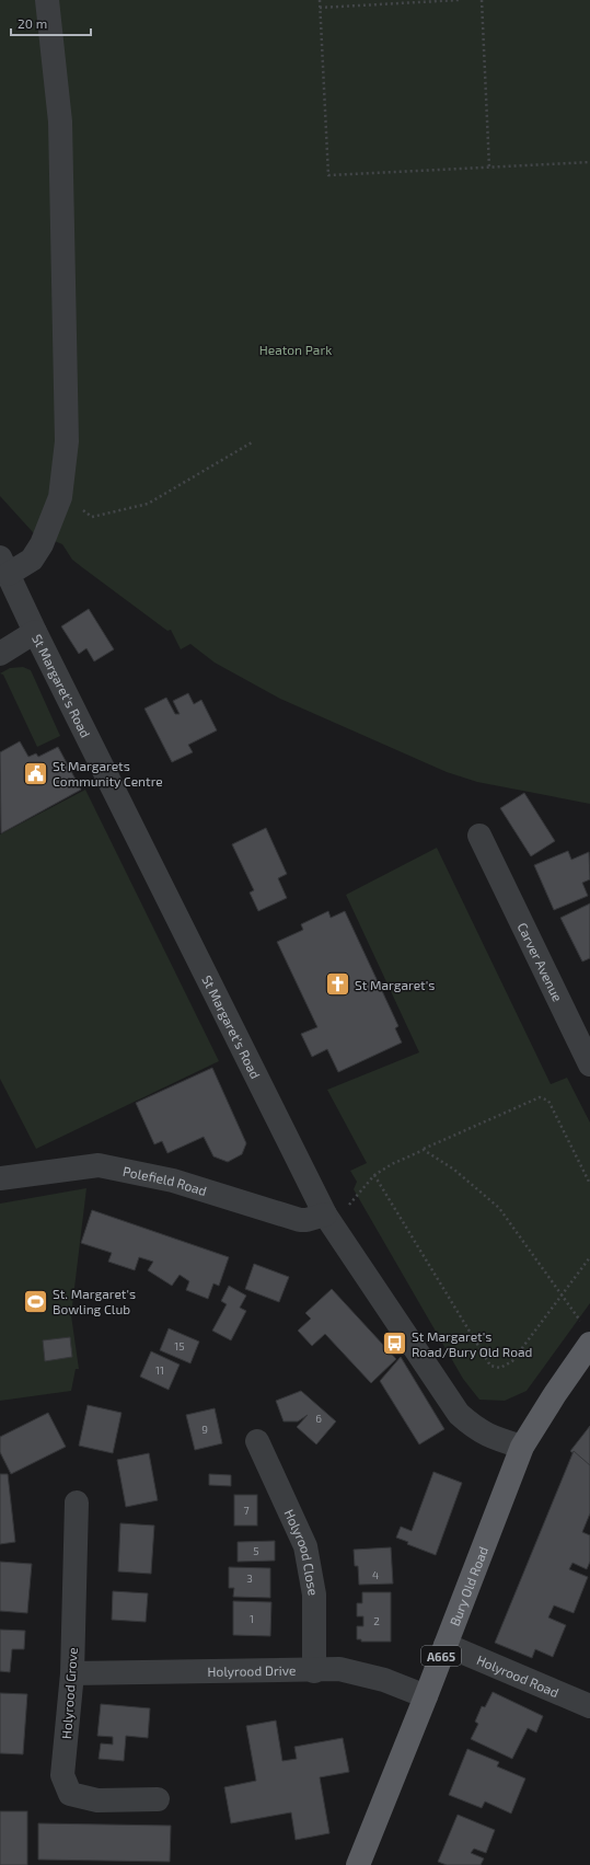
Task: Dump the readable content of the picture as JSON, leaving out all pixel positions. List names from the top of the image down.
{
  "streets": {
    "main road": ["Bury Old Road", "A665"],
    "street": [
      "St Margaret's Road",
      "Carver Avenue",
      "Polefield Road",
      "Holyrood Close",
      "Holyrood Drive",
      "Holyrood Road",
      "Holyrood Grove"
    ]
  },
  "crossings": [
    ["St Margaret's Road", "Polefield Road"],
    ["St Margaret's Road", "Bury Old Road"],
    ["Holyrood Close", "Holyrood Drive"],
    ["Bury Old Road", "Holyrood Drive"],
    ["Bury Old Road", "Holyrood Road"],
    ["Holyrood Drive", "Holyrood Grove"]
  ],
  "parks": ["Heaton Park"],
  "places": {
    "public building": ["St Margarets Community Centre"],
    "church": ["St Margaret's"],
    "sports": ["St. Margaret's Bowling Club"],
    "bus stop": ["St Margaret's Road/Bury Old Road"]
  },
  "house_numbers": [
    "15",
    "11",
    "6",
    "9",
    "7",
    "5",
    "4",
    "3",
    "1",
    "2"
  ],
  "scale_bar": "20 m"
}
